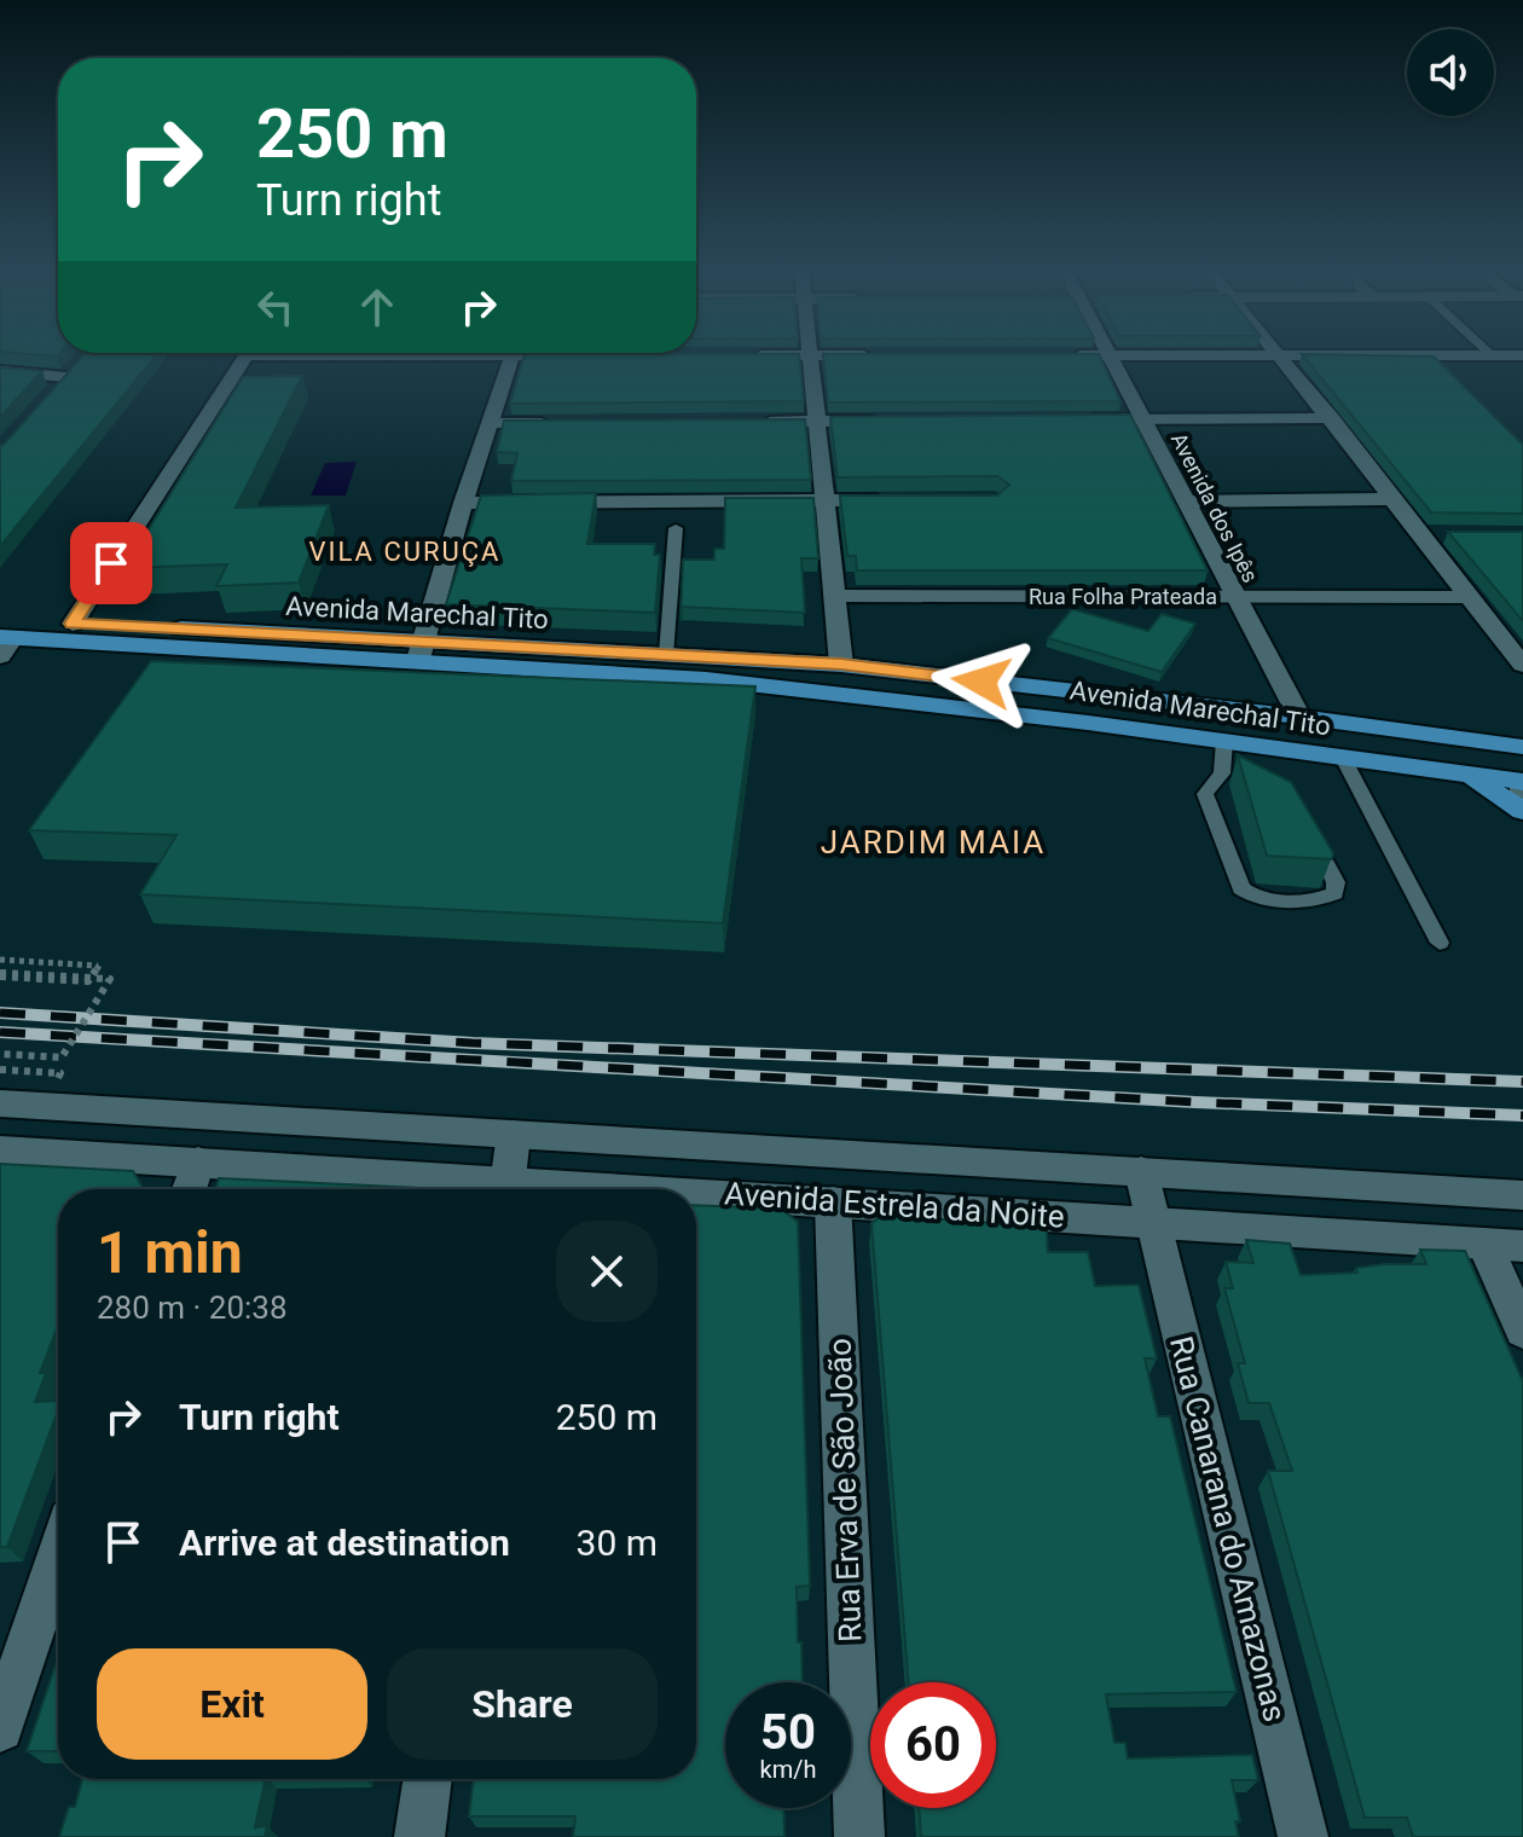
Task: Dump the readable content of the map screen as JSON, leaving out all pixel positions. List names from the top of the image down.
{
  "streets": {
    "main road": ["Avenida Marechal Tito"],
    "street": [
      "Avenida dos Ipês",
      "Rua Folha Prateada",
      "Avenida Estrela da Noite",
      "Rua Erva de São João",
      "Rua Canarana do Amazonas"
    ]
  },
  "crossings": [
    ["Avenida dos Ipês", "Rua Folha Prateada"],
    ["Avenida dos Ipês", "Avenida Marechal Tito"],
    ["Avenida Estrela da Noite", "Rua Erva de São João"],
    ["Avenida Estrela da Noite", "Rua Canarana do Amazonas"]
  ],
  "districts": ["VILA CURUÇA", "JARDIM MAIA"],
  "page": {
    "turn": ["250 m", "Turn right"],
    "heading": ["1 min", "280 m · 20:38"],
    "list": [
      {
        "name": "Turn right",
        "value": "250 m"
      },
      {
        "name": "Arrive at destination",
        "value": "30 m"
      }
    ],
    "buttons": ["Exit", "Share"],
    "speed": "50 km/h",
    "limit": "60"
  }
}
